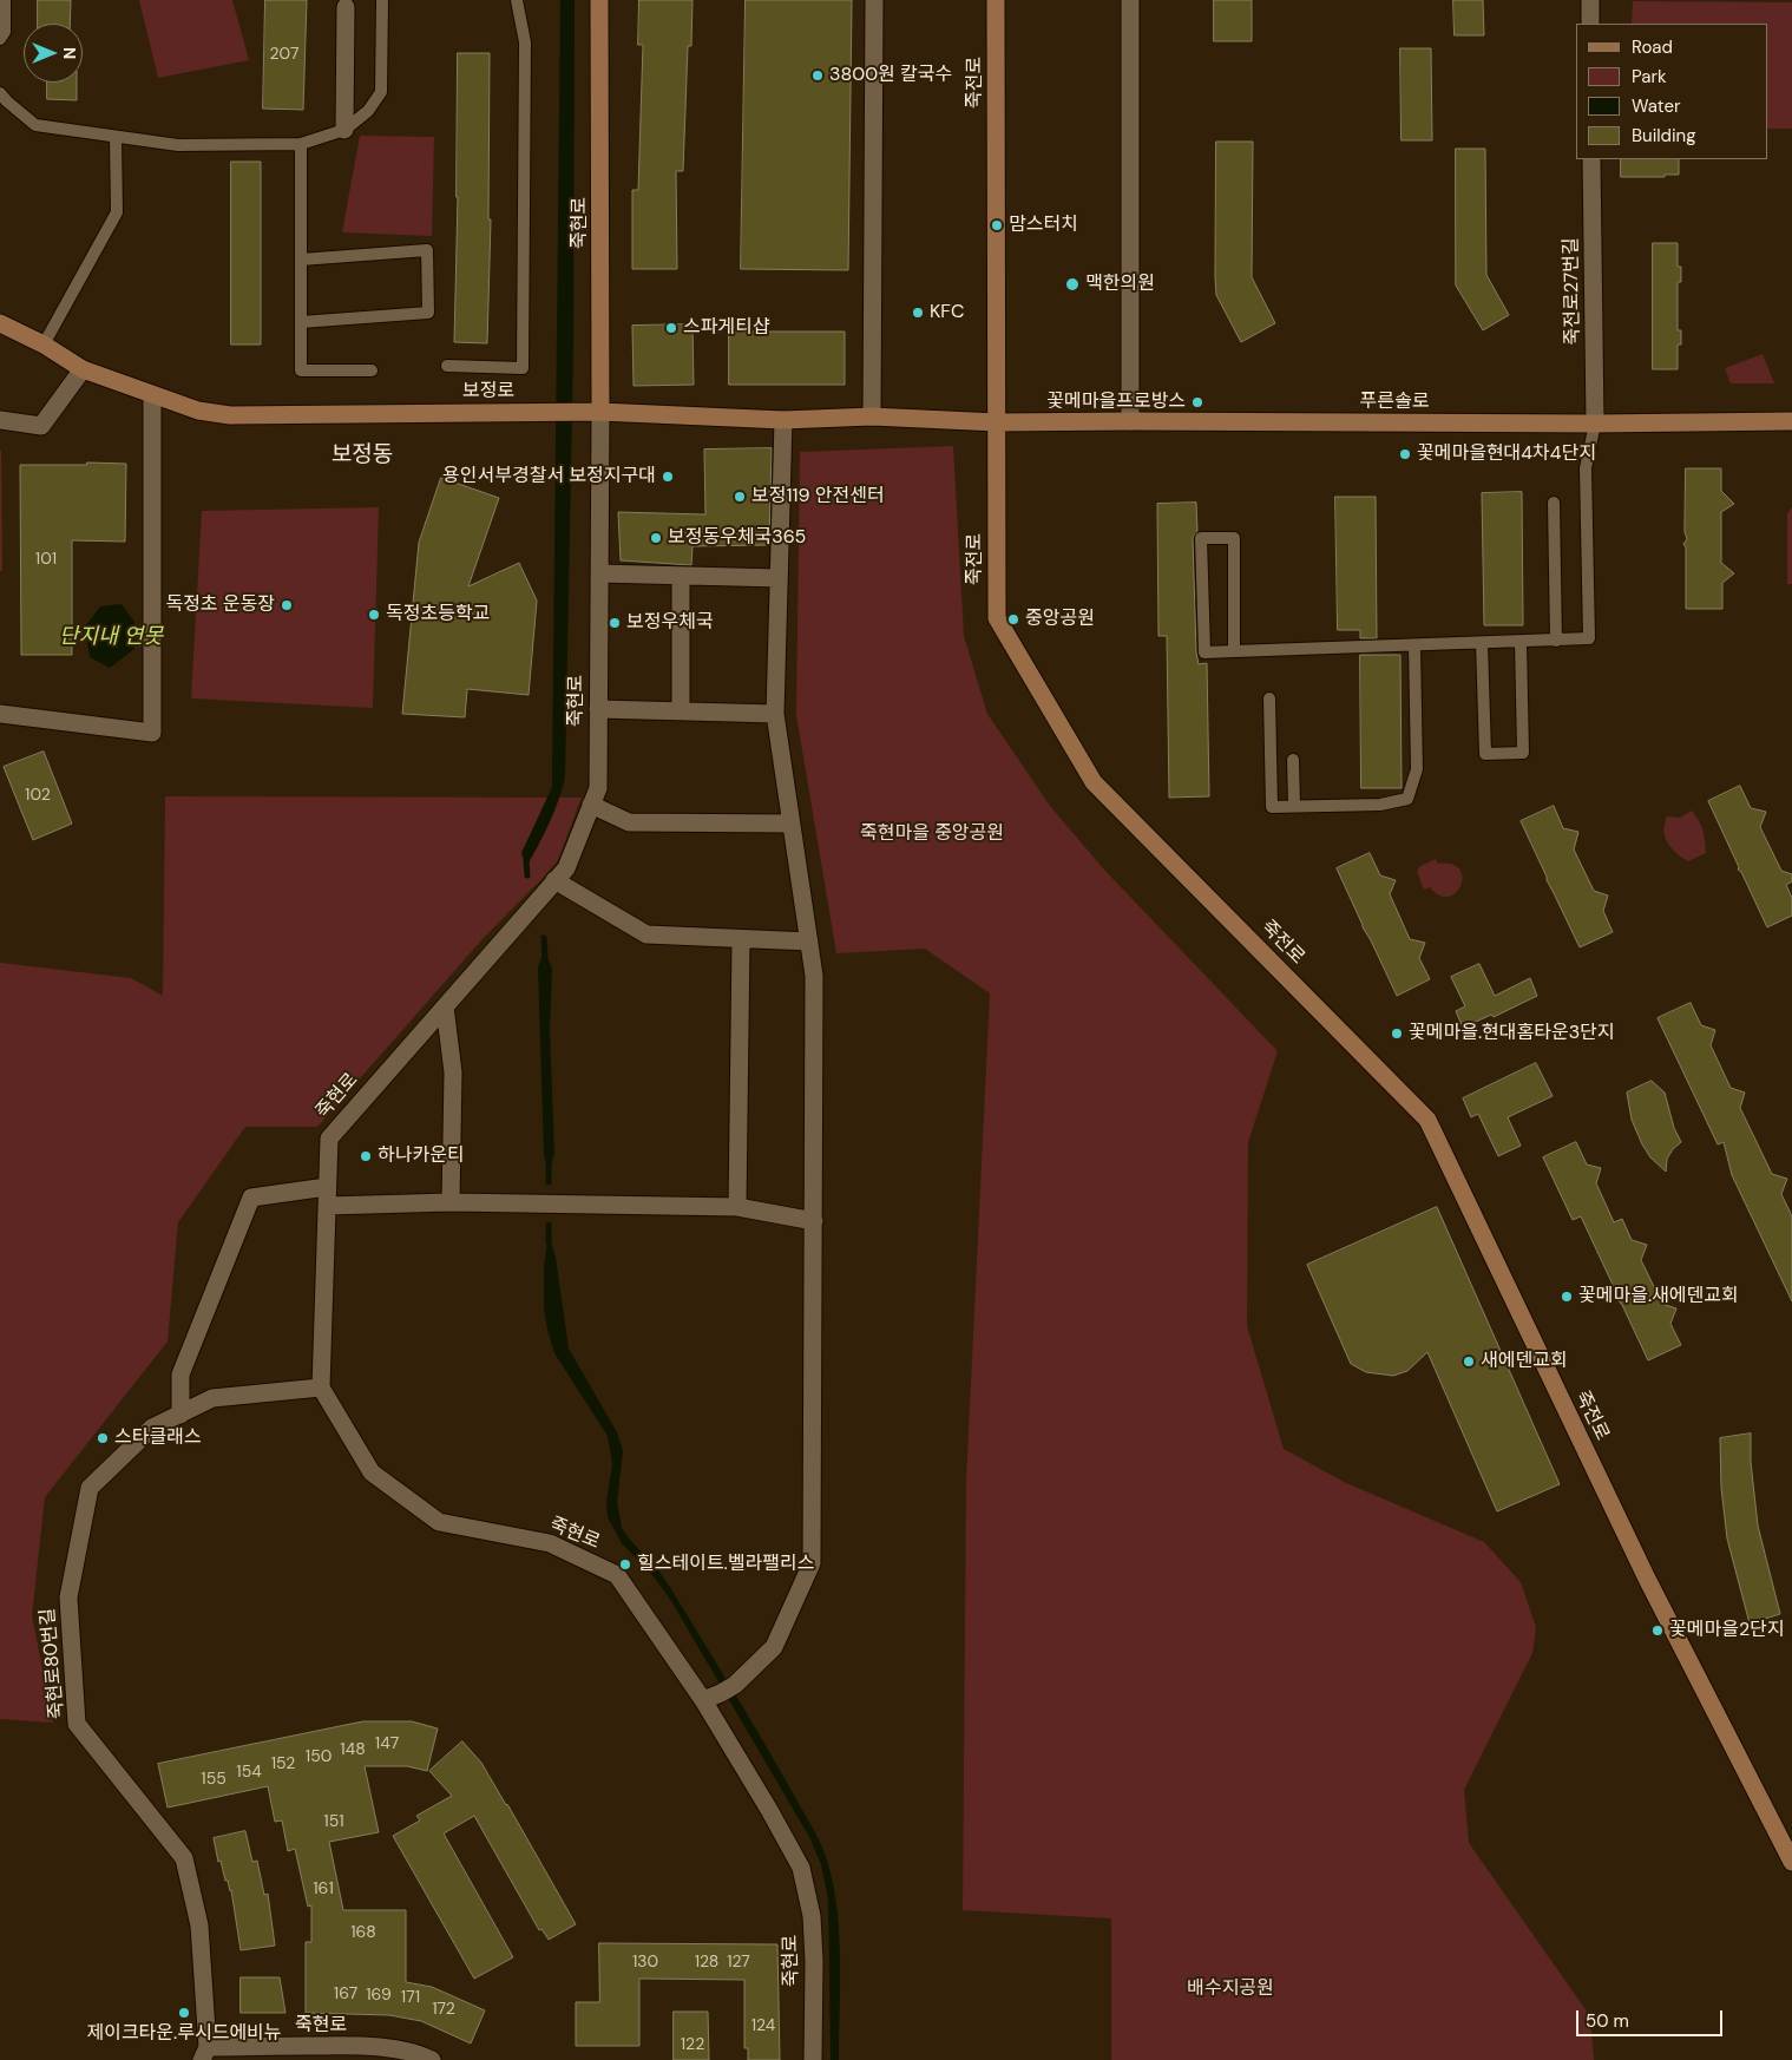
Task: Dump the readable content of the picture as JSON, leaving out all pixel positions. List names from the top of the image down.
{
  "streets": {
    "street": [
      "죽전로",
      "죽현로",
      "죽전로27번길",
      "보정로",
      "푸른솔로",
      "죽현로80번길"
    ]
  },
  "crossings": [
    ["죽전로", "보정로"],
    ["죽전로", "푸른솔로"],
    ["죽현로", "보정로"],
    ["죽현로", "죽현로80번길"],
    ["죽전로27번길", "푸른솔로"],
    ["보정로", "푸른솔로"]
  ],
  "districts": ["보정동"],
  "water": ["단지내 연못"],
  "parks": ["죽현마을 중앙공원", "배수지공원"],
  "places": [
    "3800원 칼국수",
    "맘스터치",
    "맥한의원",
    "KFC",
    "스파게티샵",
    "꽃메마을프로방스",
    "꽃메마을현대4차4단지",
    "용인서부경찰서 보정지구대",
    "보정119 안전센터",
    "보정동우체국365",
    "독정초 운동장",
    "독정초등학교",
    "중앙공원",
    "보정우체국",
    "꽃메마을.현대홈타운3단지",
    "하나카운티",
    "꽃메마을.새에덴교회",
    "새에덴교회",
    "스타클래스",
    "힐스테이트.벨라팰리스",
    "꽃메마을2단지",
    "제이크타운.루시드에비뉴"
  ],
  "house_numbers": [
    "207",
    "101",
    "102",
    "147",
    "148",
    "150",
    "152",
    "154",
    "155",
    "151",
    "161",
    "168",
    "130",
    "128",
    "127",
    "167",
    "169",
    "171",
    "172",
    "124",
    "122"
  ],
  "legend": [
    "Road",
    "Park",
    "Water",
    "Building"
  ],
  "scale_bar": "50 m",
  "north": "right"
}
